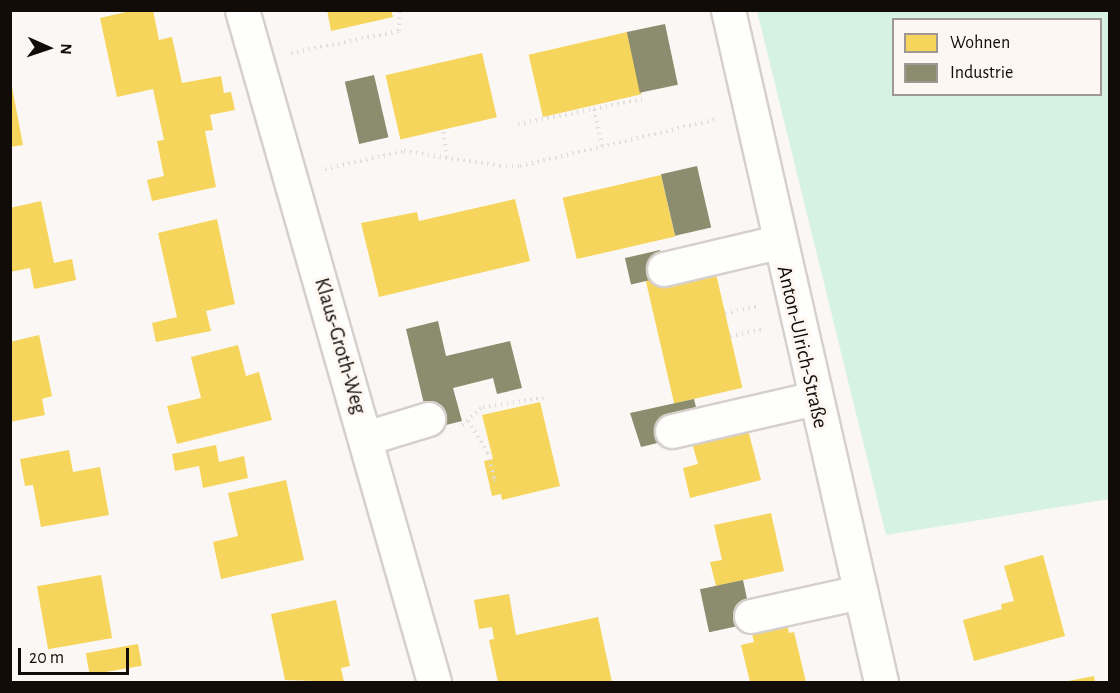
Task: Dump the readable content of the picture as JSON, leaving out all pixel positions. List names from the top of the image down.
{
  "streets": {
    "street": ["Klaus-Groth-Weg", "Anton-Ulrich-Straße"]
  },
  "legend": ["Wohnen", "Industrie"],
  "scale_bar": "20 m",
  "north": "right"
}
